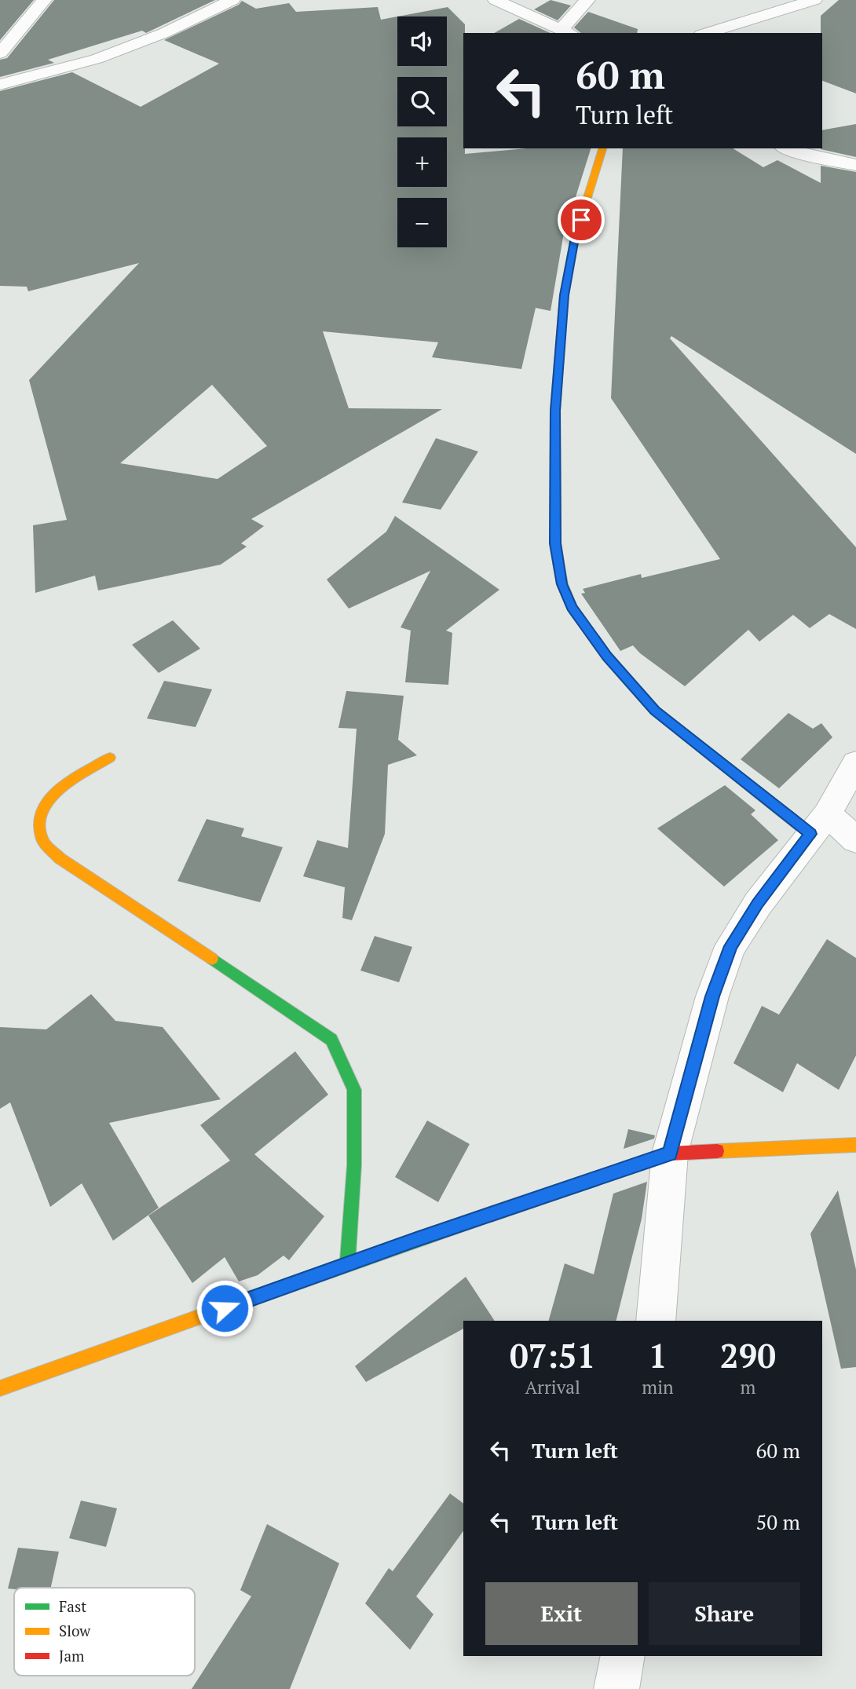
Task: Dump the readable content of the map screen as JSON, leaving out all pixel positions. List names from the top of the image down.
{
  "legend": ["Fast", "Slow", "Jam"],
  "page": {
    "map_buttons": ["+", "−"],
    "turn": ["60 m", "Turn left"],
    "eta": [
      "07:51",
      "Arrival",
      "1",
      "min",
      "290",
      "m"
    ],
    "list": [
      {
        "name": "Turn left",
        "value": "60 m"
      },
      {
        "name": "Turn left",
        "value": "50 m"
      }
    ],
    "buttons": ["Exit", "Share"]
  }
}
